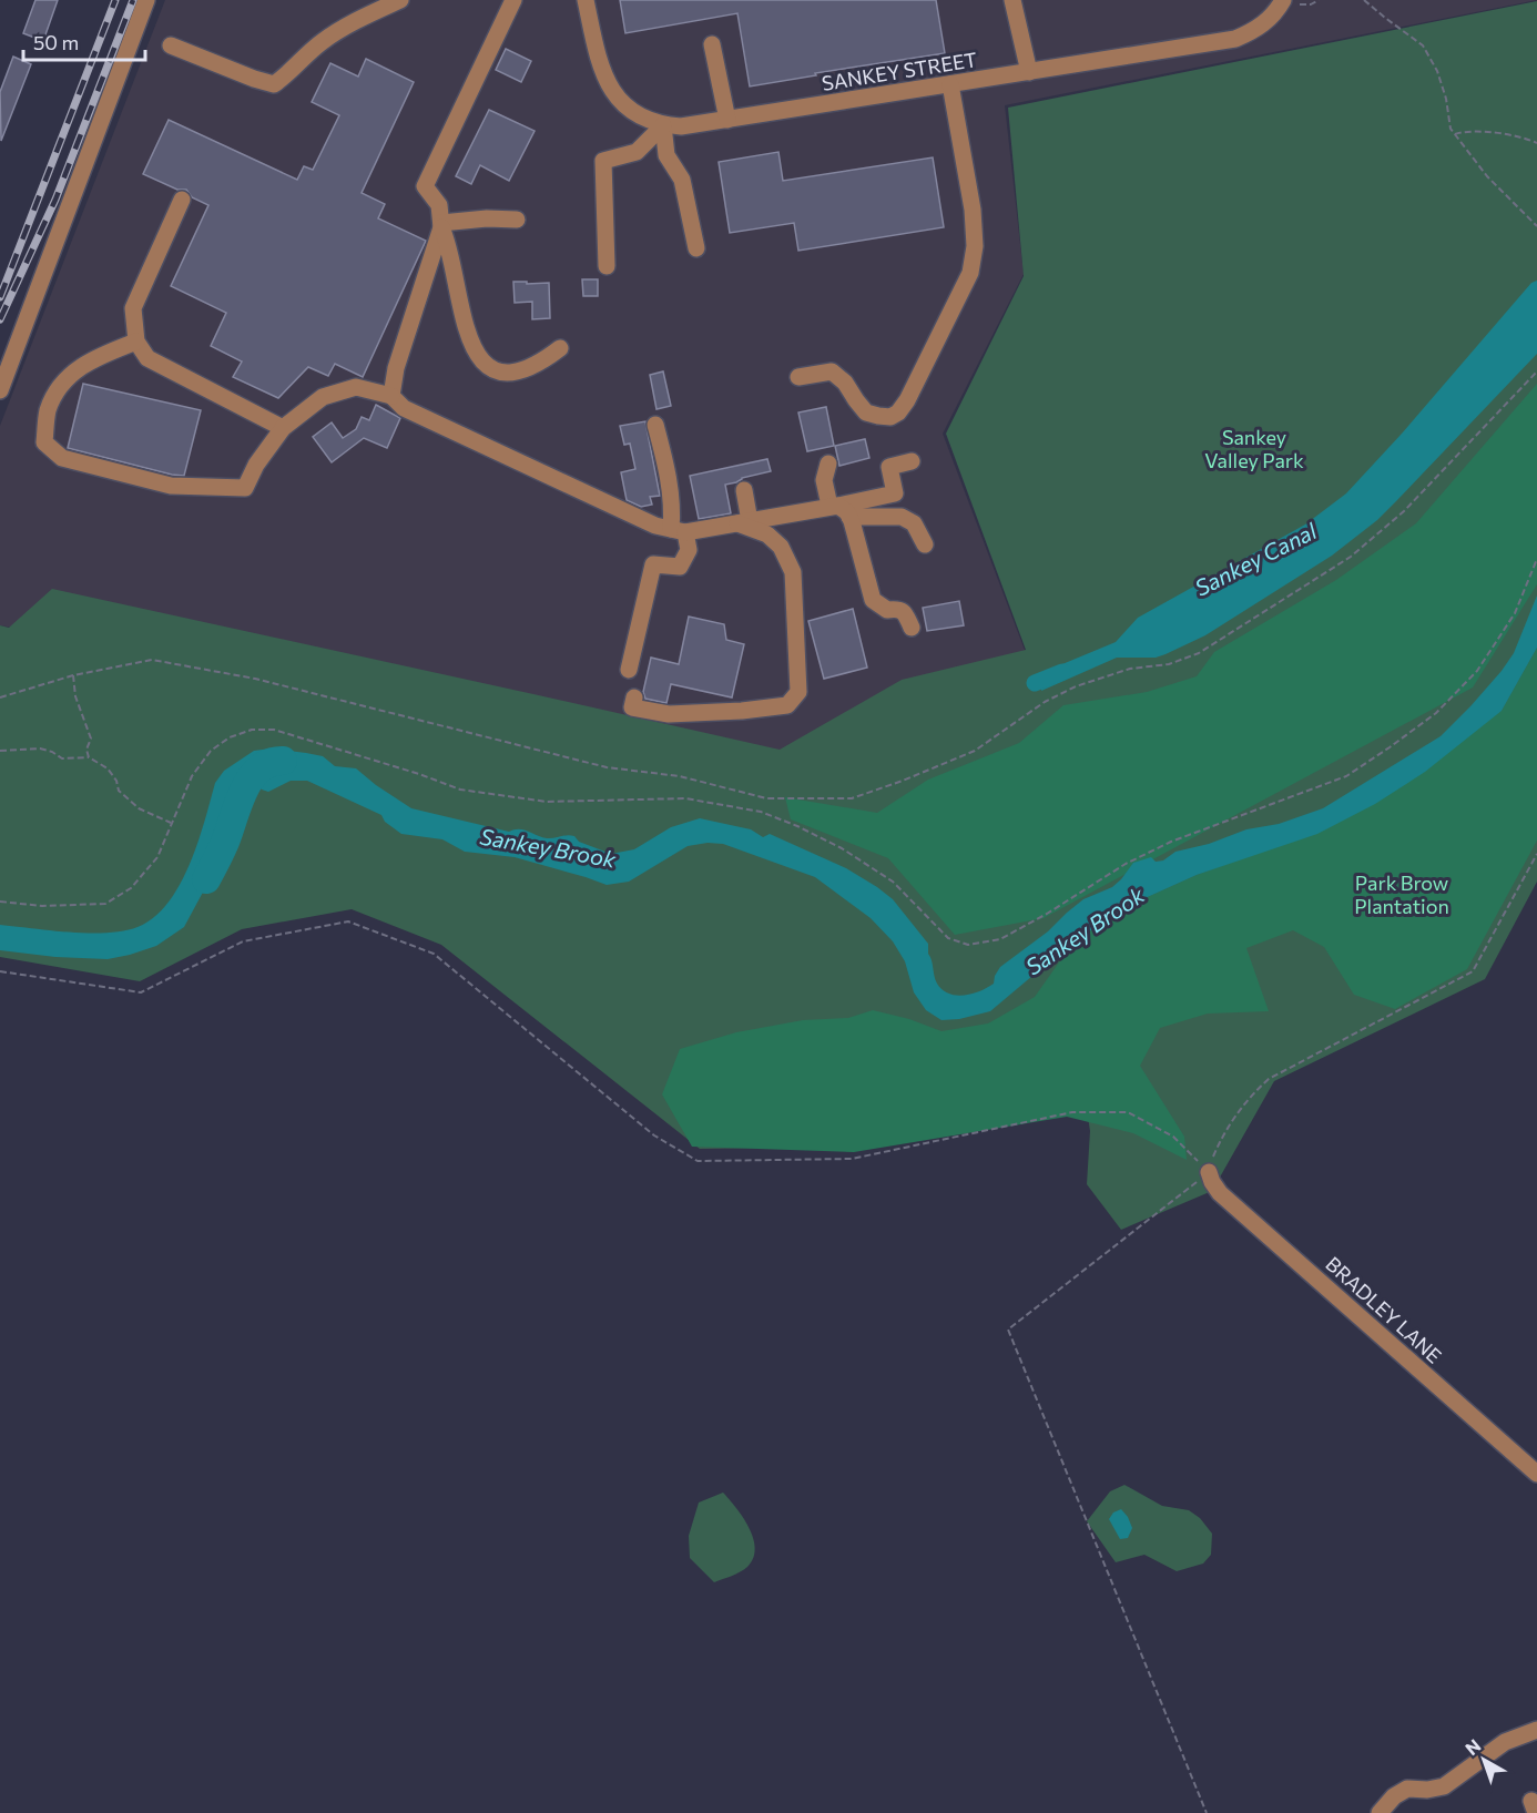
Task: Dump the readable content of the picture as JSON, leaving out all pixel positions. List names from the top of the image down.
{
  "streets": {
    "street": ["SANKEY STREET", "BRADLEY LANE"]
  },
  "water": ["Sankey Canal", "Sankey Brook"],
  "parks": ["Sankey Valley Park", "Park Brow Plantation"],
  "scale_bar": "50 m",
  "north": "top left"
}
